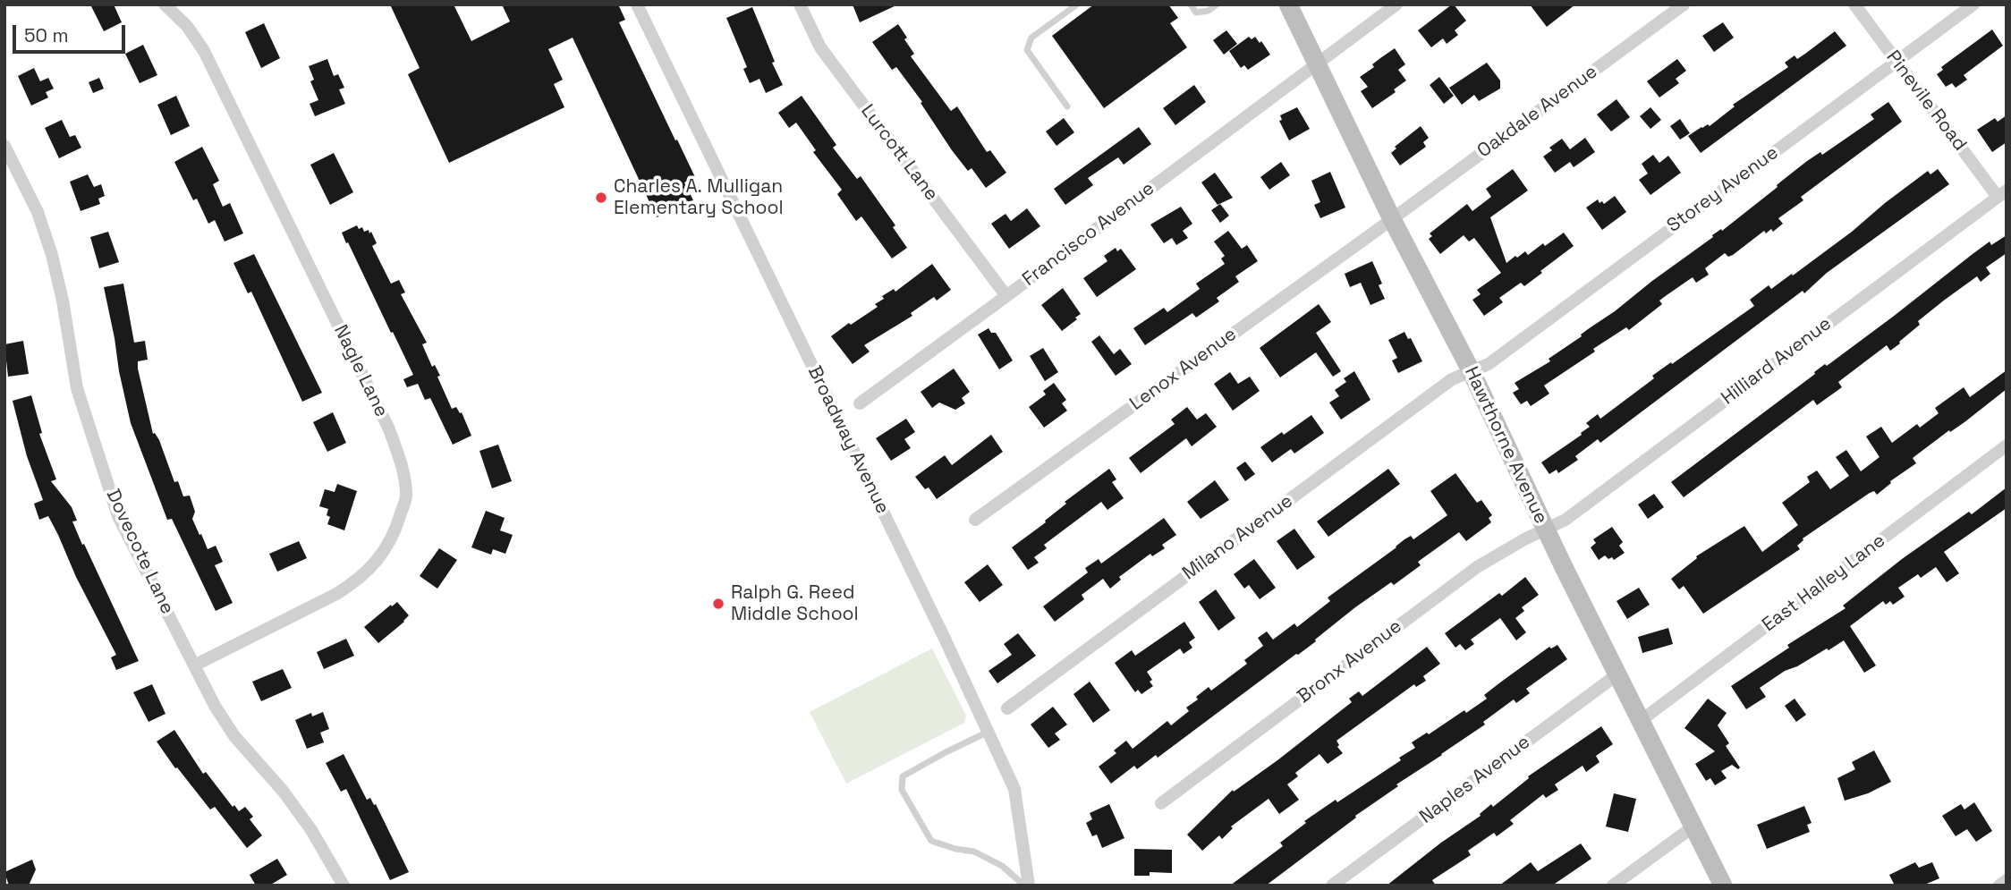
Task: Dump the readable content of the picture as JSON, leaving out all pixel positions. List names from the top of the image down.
{
  "streets": {
    "street": [
      "Pinevile Road",
      "Oakdale Avenue",
      "Lurcott Lane",
      "Storey Avenue",
      "Francisco Avenue",
      "Hilliard Avenue",
      "Lenox Avenue",
      "Nagle Lane",
      "Broadway Avenue",
      "Hawthorne Avenue",
      "Milano Avenue",
      "Dovecote Lane",
      "East Halley Lane",
      "Bronx Avenue",
      "Naples Avenue"
    ]
  },
  "crossings": [
    ["Pinevile Road", "Storey Avenue"],
    ["Pinevile Road", "Hilliard Avenue"],
    ["Oakdale Avenue", "Lenox Avenue"],
    ["Oakdale Avenue", "Hawthorne Avenue"],
    ["Lurcott Lane", "Francisco Avenue"],
    ["Storey Avenue", "Hawthorne Avenue"],
    ["Storey Avenue", "Milano Avenue"],
    ["Francisco Avenue", "Hawthorne Avenue"],
    ["Hilliard Avenue", "Hawthorne Avenue"],
    ["Hilliard Avenue", "Bronx Avenue"],
    ["Lenox Avenue", "Hawthorne Avenue"],
    ["Nagle Lane", "Dovecote Lane"],
    ["Hawthorne Avenue", "Milano Avenue"],
    ["Hawthorne Avenue", "East Halley Lane"],
    ["Hawthorne Avenue", "Bronx Avenue"],
    ["Hawthorne Avenue", "Naples Avenue"]
  ],
  "places": ["Charles A. Mulligan Elementary School", "Ralph G. Reed Middle School"],
  "scale_bar": "50 m"
}
